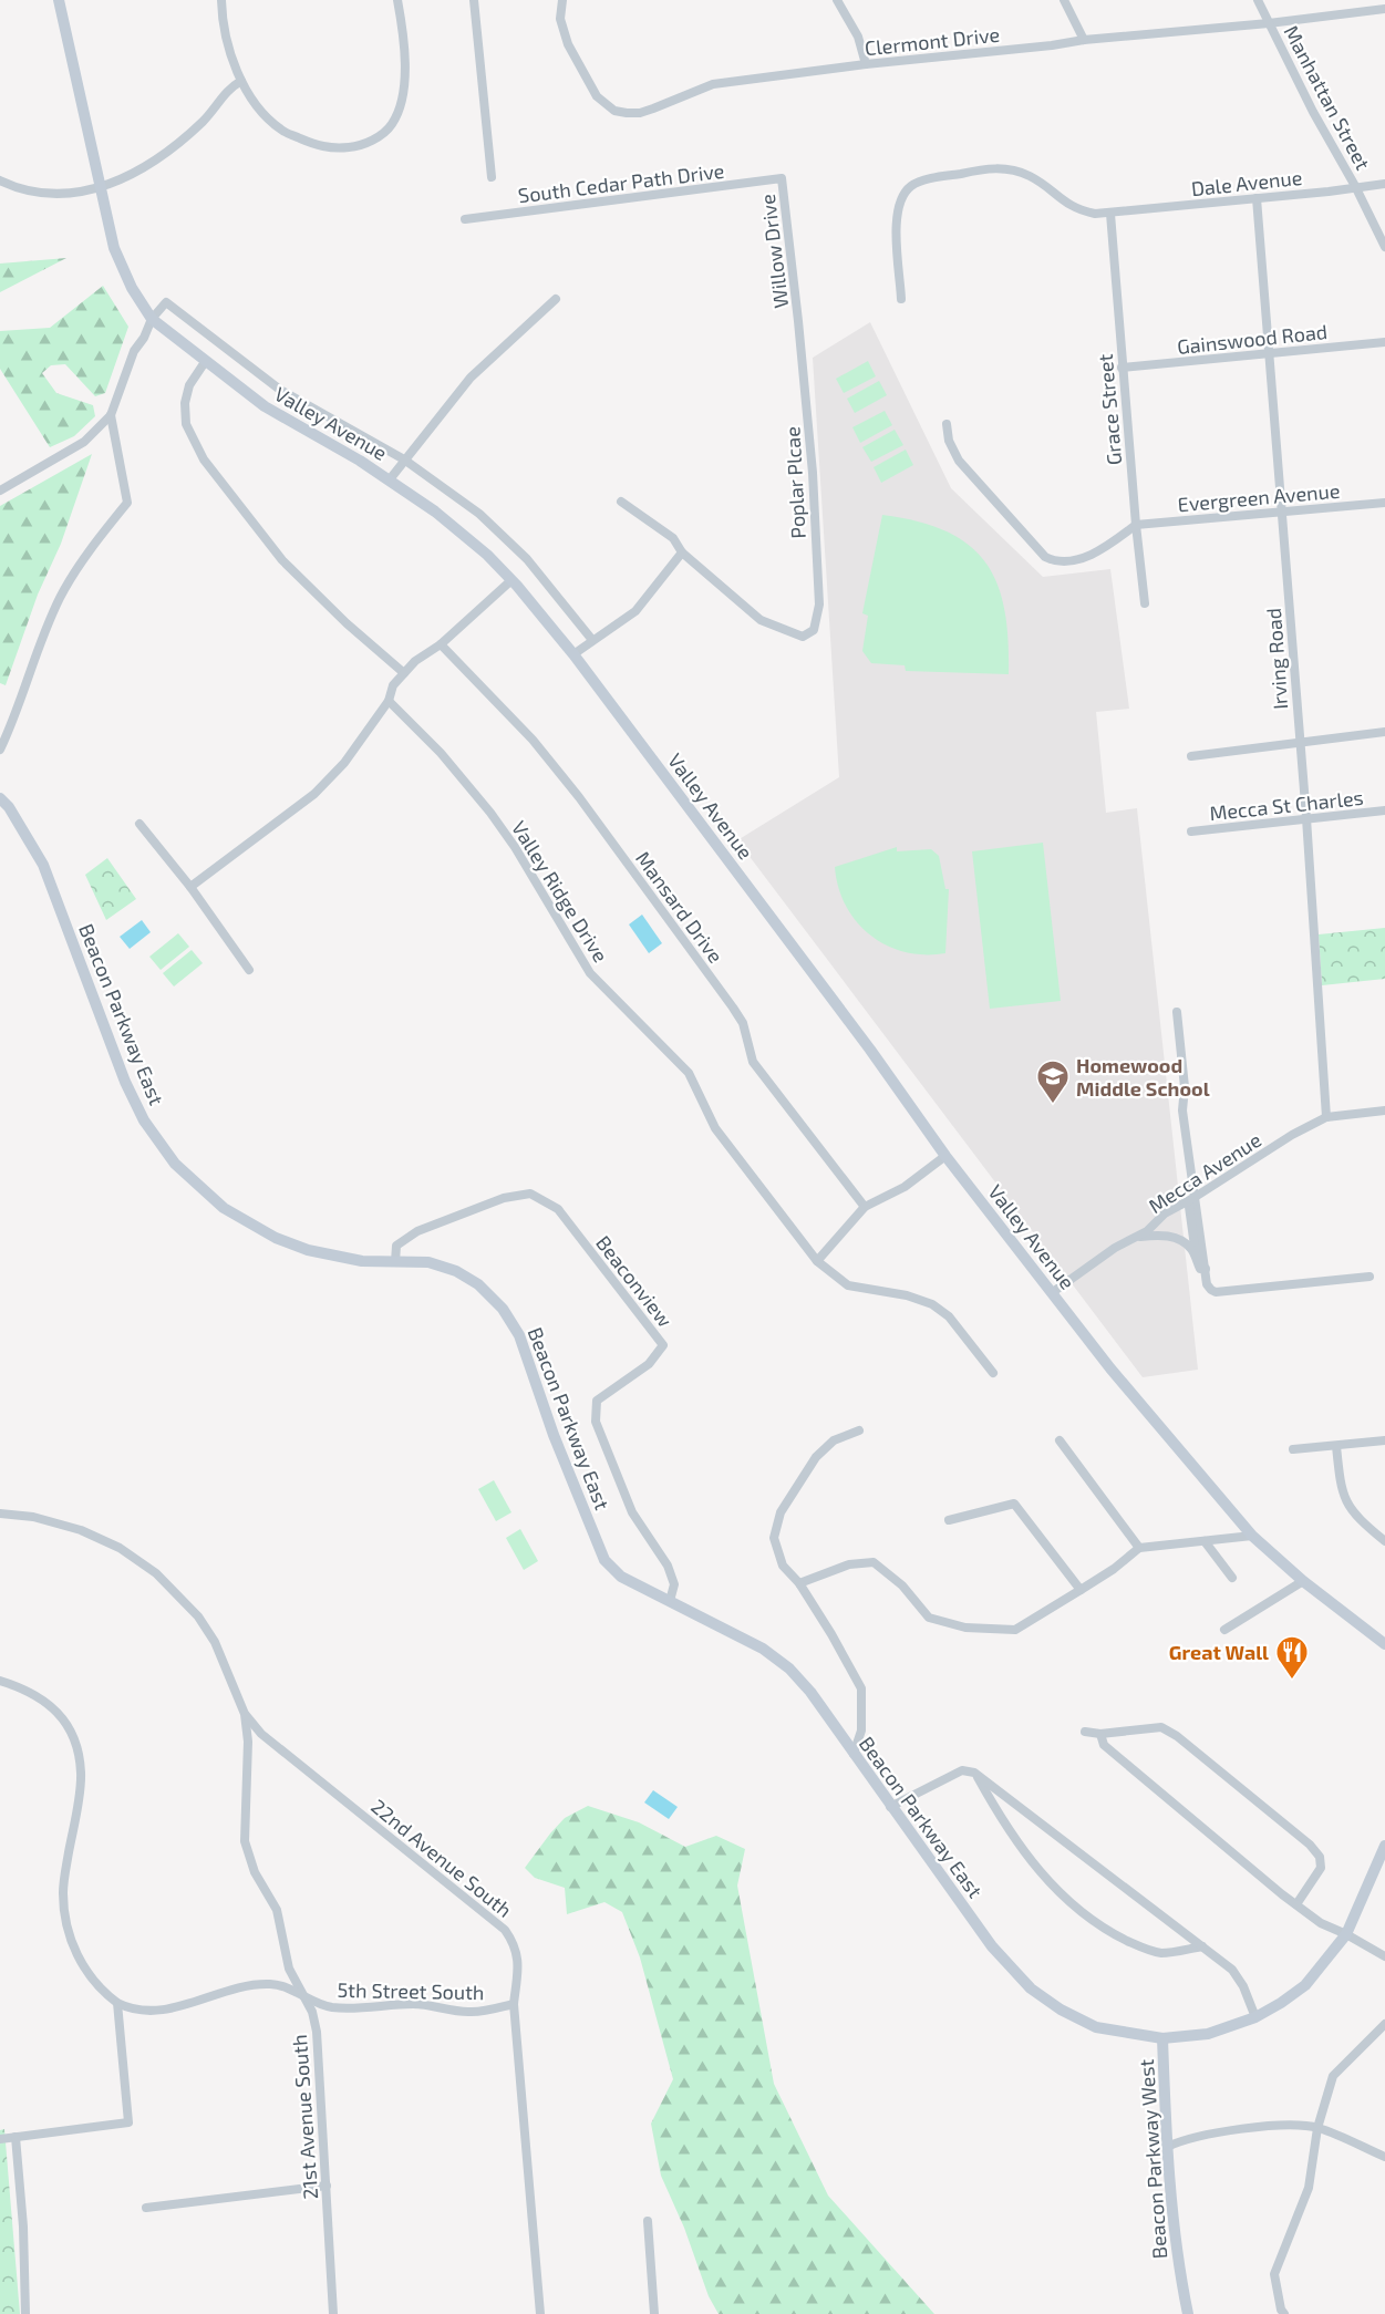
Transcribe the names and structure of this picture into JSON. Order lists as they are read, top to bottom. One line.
{"streets":{"street":["Clermont Drive","Manhattan Street","South Cedar Path Drive","Dale Avenue","Willow Drive","Gainswood Road","Grace Street","Valley Avenue","Poplar Plcae","Evergreen Avenue","Irving Road","Mecca St Charles","Valley Ridge Drive","Mansard Drive","Beacon Parkway East","Mecca Avenue","Beaconview","22nd Avenue South","5th Street South","21st Avenue South","Beacon Parkway West"]},"crossings":[["Clermont Drive","Manhattan Street"],["Manhattan Street","Dale Avenue"],["South Cedar Path Drive","Willow Drive"],["Dale Avenue","Grace Street"],["Dale Avenue","Irving Road"],["Willow Drive","Poplar Plcae"],["Gainswood Road","Grace Street"],["Gainswood Road","Irving Road"],["Grace Street","Evergreen Avenue"],["Valley Avenue","Mecca Avenue"],["Evergreen Avenue","Irving Road"],["Irving Road","Mecca St Charles"],["Irving Road","Mecca Avenue"],["Beacon Parkway East","Beaconview"],["Beacon Parkway East","Beacon Parkway West"],["22nd Avenue South","5th Street South"],["22nd Avenue South","21st Avenue South"],["5th Street South","21st Avenue South"]],"places":{"school or university":["Homewood Middle School"],"restaurant":["Great Wall"]}}
